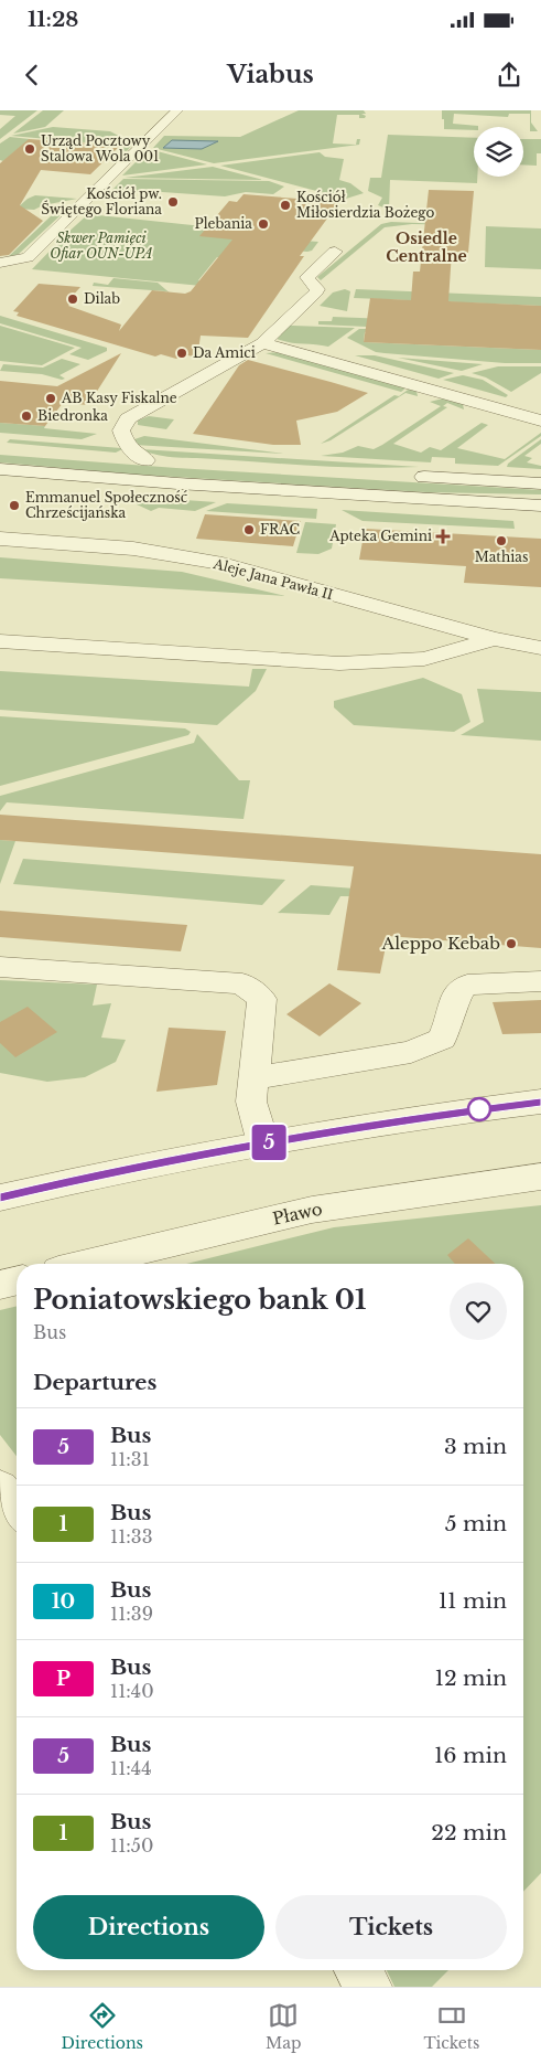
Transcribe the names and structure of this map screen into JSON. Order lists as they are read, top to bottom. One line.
{"streets":{"street":["Aleje Jana Pawła II","Pławo"]},"districts":["Osiedle Centralne"],"parks":["Skwer Pamięci Ofiar OUN-UPA"],"places":{"other":["Urząd Pocztowy Stalowa Wola 001","Kościół pw. Świętego Floriana","Kościół Miłosierdzia Bożego","Plebania","Dilab","Da Amici","AB Kasy Fiskalne","Biedronka","Emmanuel Społeczność Chrześcijańska","FRAC","Mathias","Aleppo Kebab"],"health":["Apteka Gemini"]},"lines":["bus line 5"],"page":{"status":"11:28","header":"Viabus","on_map":"5","heading":[["Poniatowskiego bank 01","Bus"],"Departures"],"list":[{"mark":"5","name":"Bus","note":"11:31","value":"3 min"},{"mark":"1","name":"Bus","note":"11:33","value":"5 min"},{"mark":"10","name":"Bus","note":"11:39","value":"11 min"},{"mark":"P","name":"Bus","note":"11:40","value":"12 min"},{"mark":"5","name":"Bus","note":"11:44","value":"16 min"},{"mark":"1","name":"Bus","note":"11:50","value":"22 min"}],"buttons":["Directions","Tickets"],"tabs":["Directions","Map","Tickets"]}}
